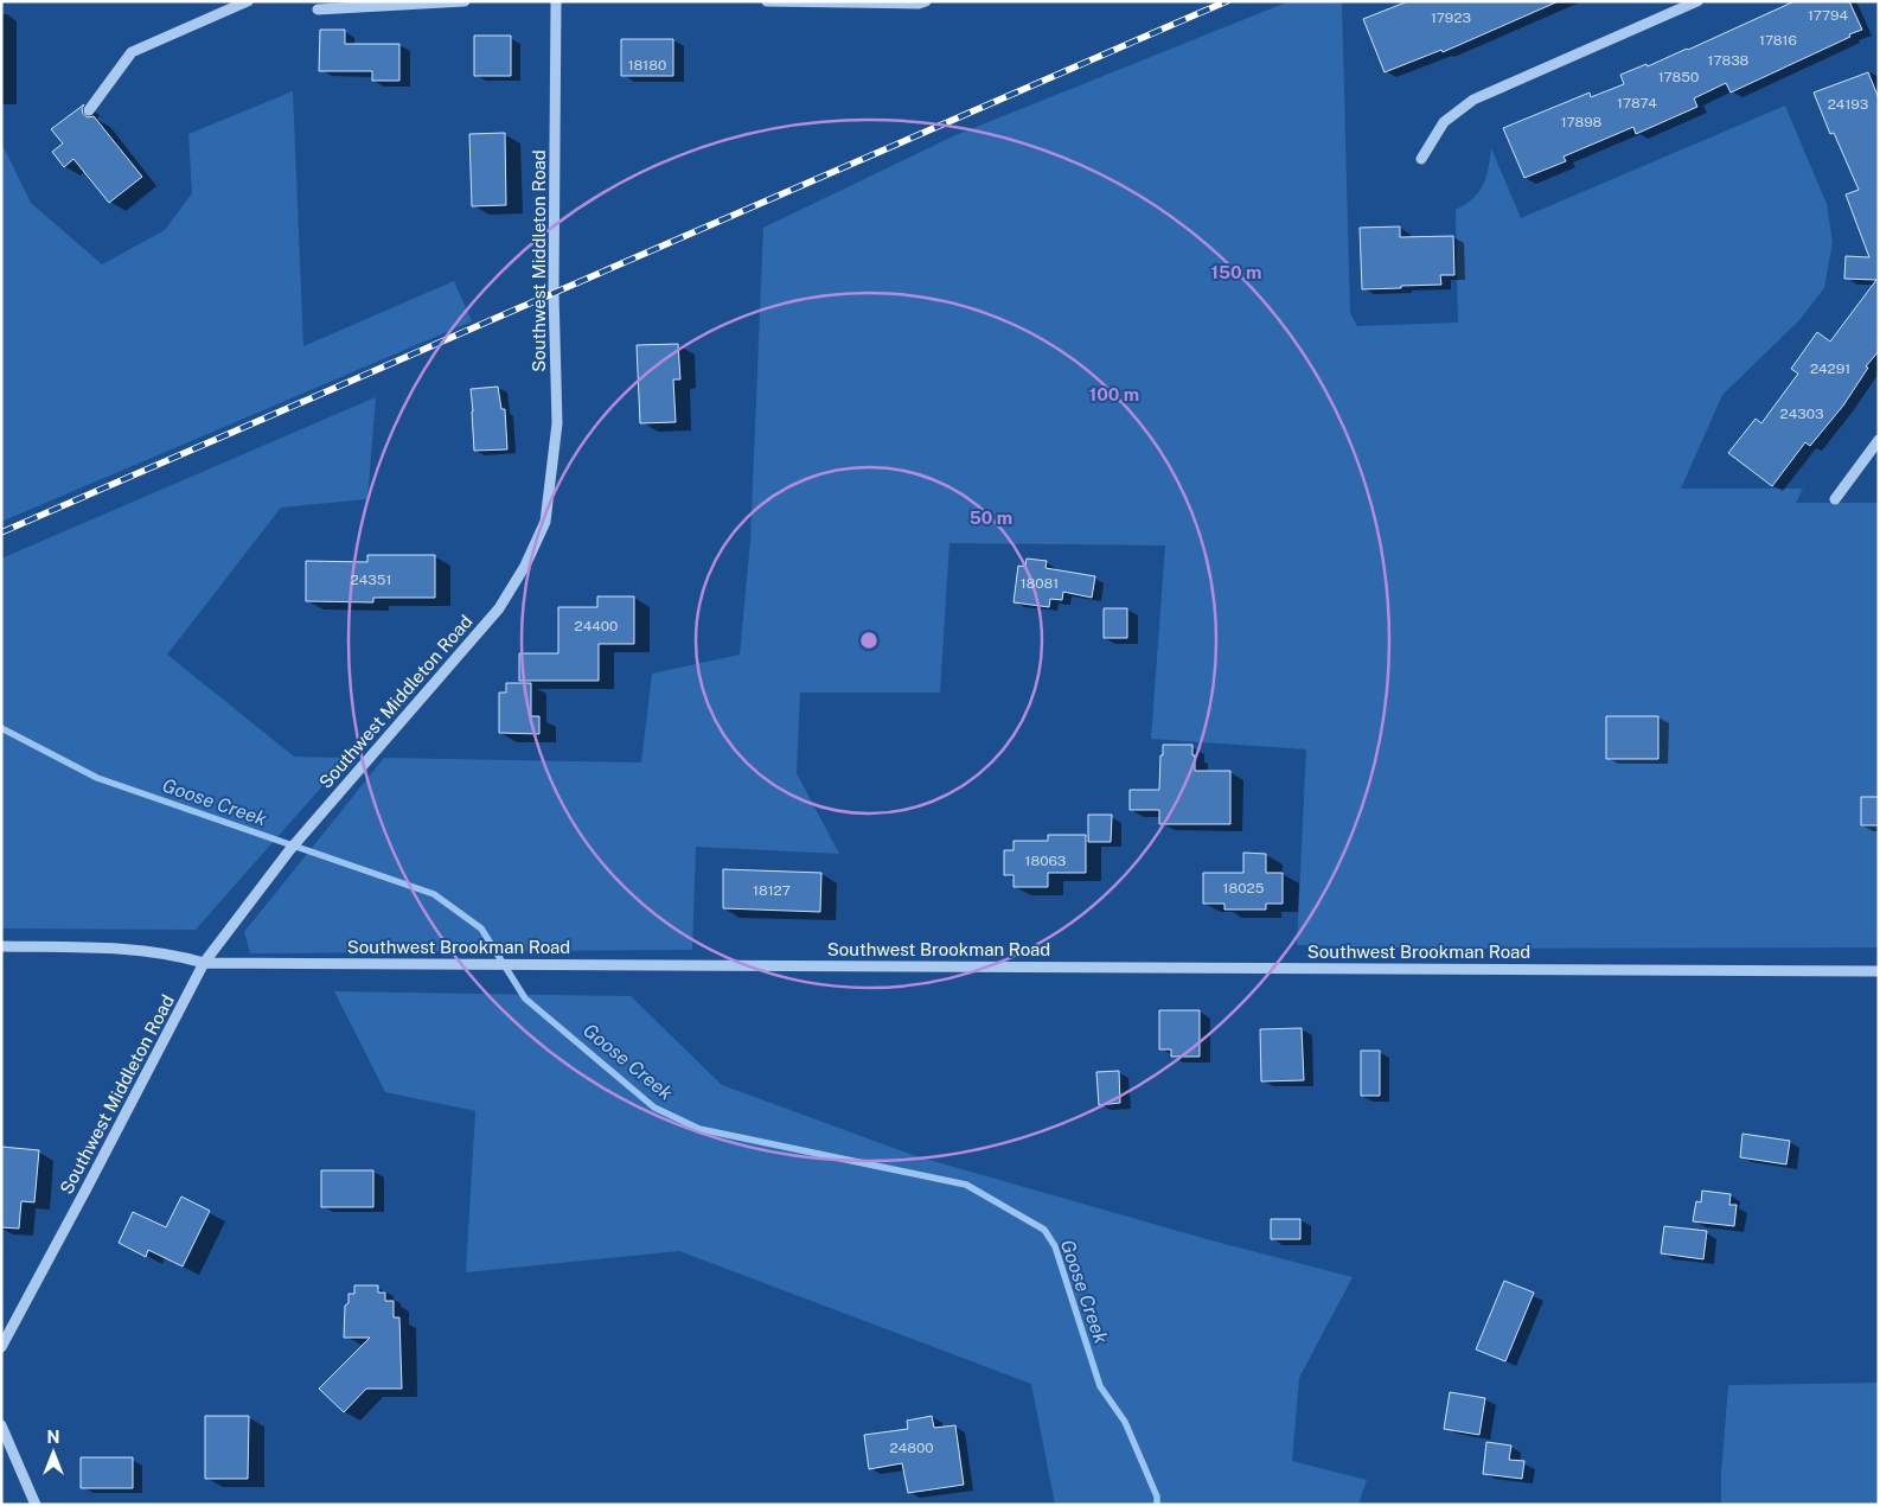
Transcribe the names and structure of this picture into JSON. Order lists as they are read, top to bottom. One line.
{"streets":{"street":["Southwest Middleton Road","Southwest Brookman Road"]},"crossings":[["Southwest Middleton Road","Southwest Brookman Road"]],"water":["Goose Creek"],"house_numbers":["17794","17923","17816","17838","18180","17850","17874","24193","17898","24291","24303","24351","18081","24400","18063","18025","18127","24800"],"north":"top","rings":["150 m","100 m","50 m"]}
